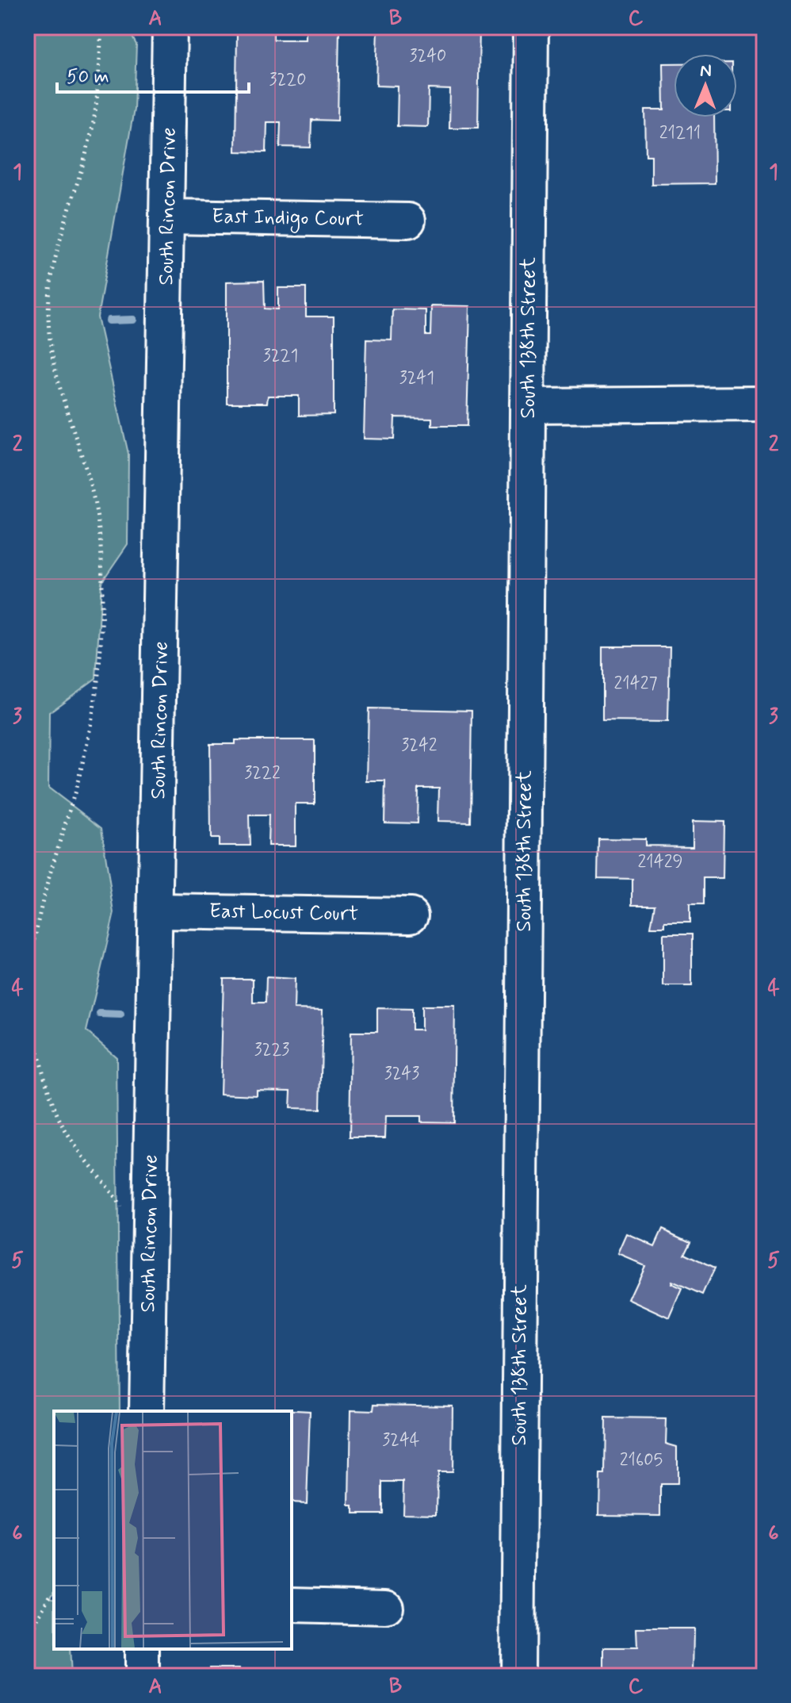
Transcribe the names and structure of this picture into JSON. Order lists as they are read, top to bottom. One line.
{"streets":{"street":["South Rincon Drive","East Indigo Court","South 138th Street","East Locust Court"]},"crossings":[["South Rincon Drive","East Indigo Court"],["South Rincon Drive","East Locust Court"]],"house_numbers":["3240","3220","21211","3221","3241","21427","3242","3222","21429","3223","3243","3244","21605"],"scale_bar":"50 m","north":"top","grid":{"columns":["A","B","C"],"rows":["1","2","3","4","5","6"]}}
